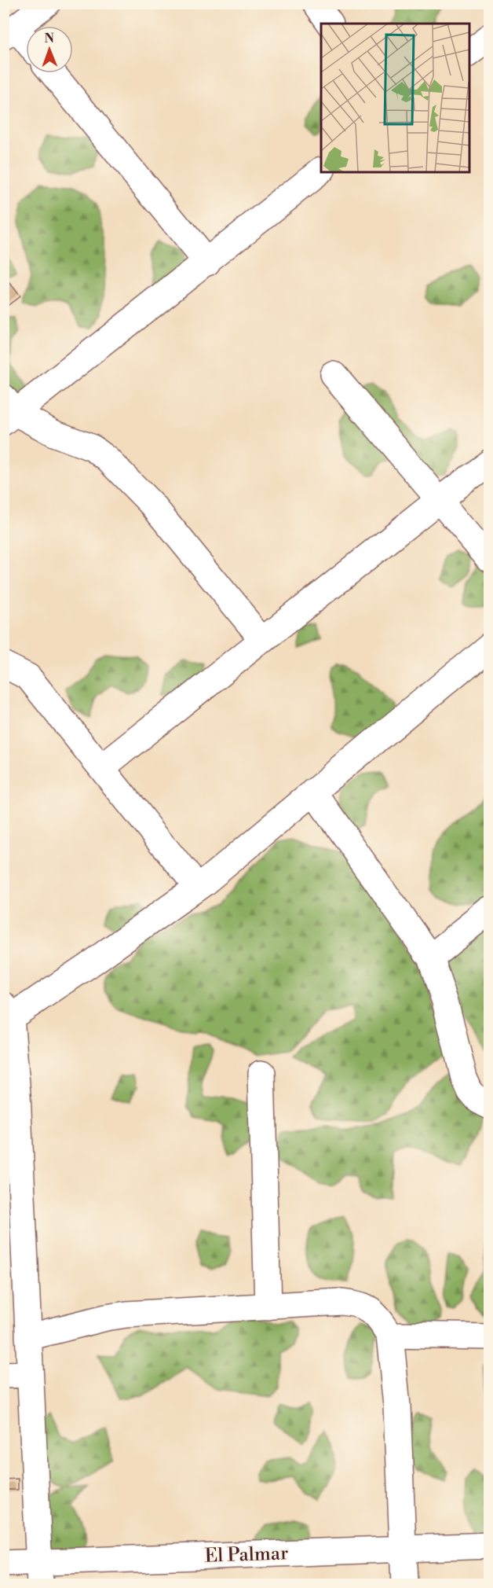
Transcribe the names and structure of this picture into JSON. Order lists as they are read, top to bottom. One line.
{"streets":{"street":["El Palmar"]},"north":"top"}
